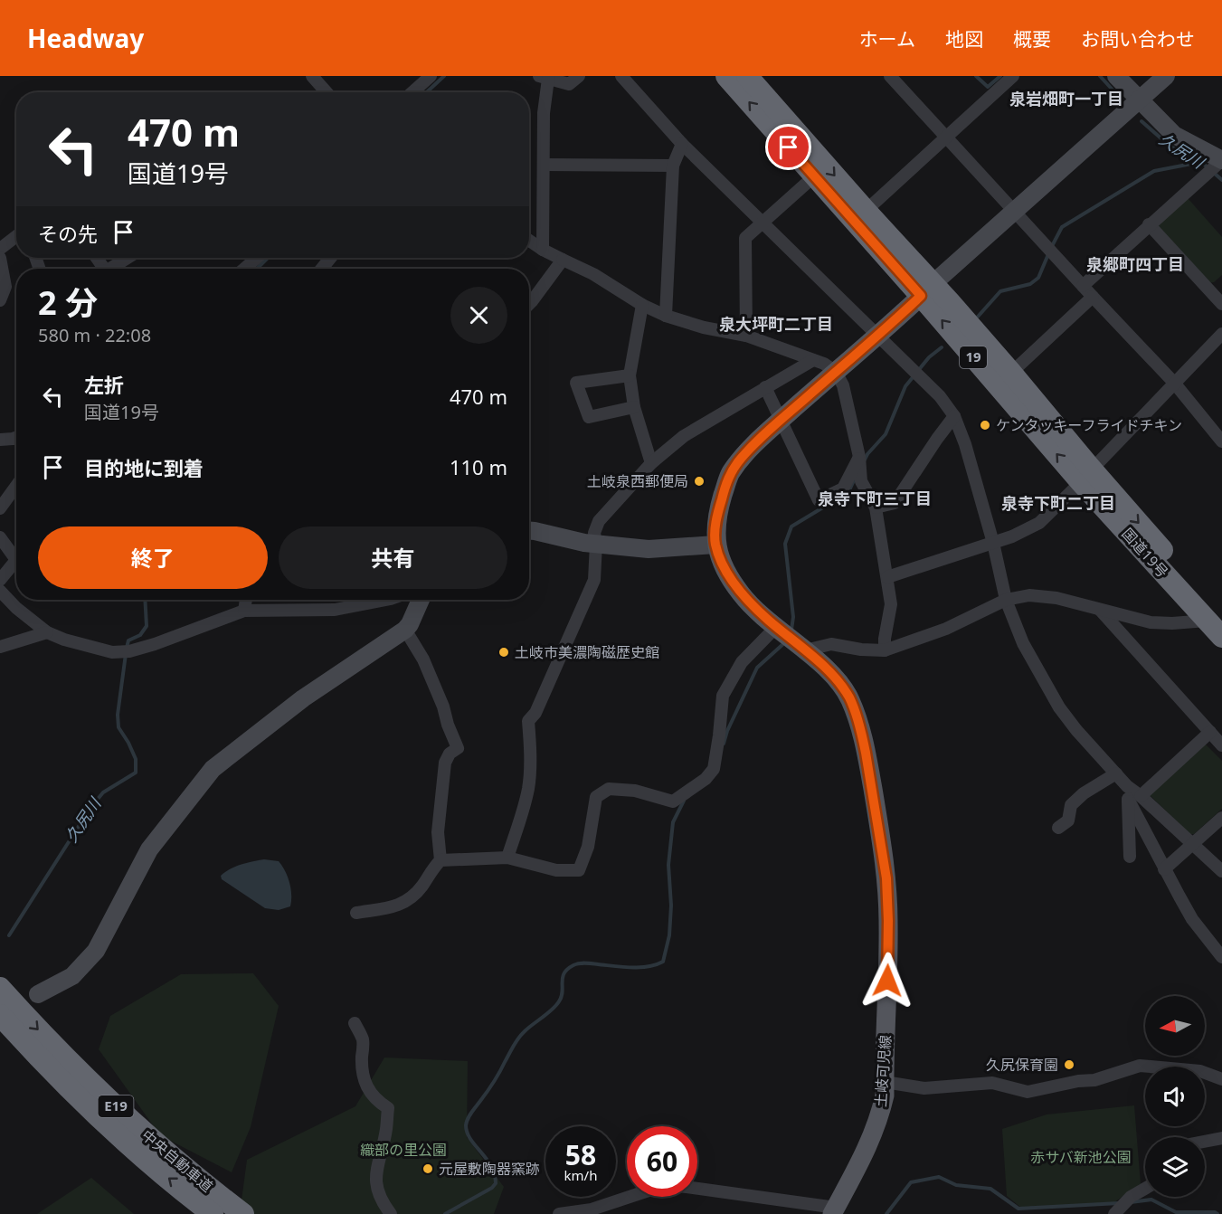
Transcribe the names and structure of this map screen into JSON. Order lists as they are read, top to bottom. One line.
{"streets":{"highway":["19","国道19号","E19","中央自動車道"],"main road":["土岐可児線"]},"crossings":[["国道19号","土岐可児線"]],"districts":["泉岩畑町一丁目","泉郷町四丁目","泉大坪町二丁目","泉寺下町三丁目","泉寺下町二丁目"],"water":["久尻川"],"parks":["織部の里公園","赤サバ新池公園"],"places":["ケンタッキーフライドチキン","土岐泉西郵便局","土岐市美濃陶磁歴史館","久尻保育園","元屋敷陶器窯跡"],"north":"left","page":{"header":"Headway","nav":["ホーム","地図","概要","お問い合わせ"],"turn":["470 m","国道19号"],"then":"その先","heading":["2 分","580 m · 22:08"],"list":[{"name":"左折","note":"国道19号","value":"470 m"},{"name":"目的地に到着","value":"110 m"}],"buttons":["終了","共有"],"speed":"58 km/h","limit":"60"}}
